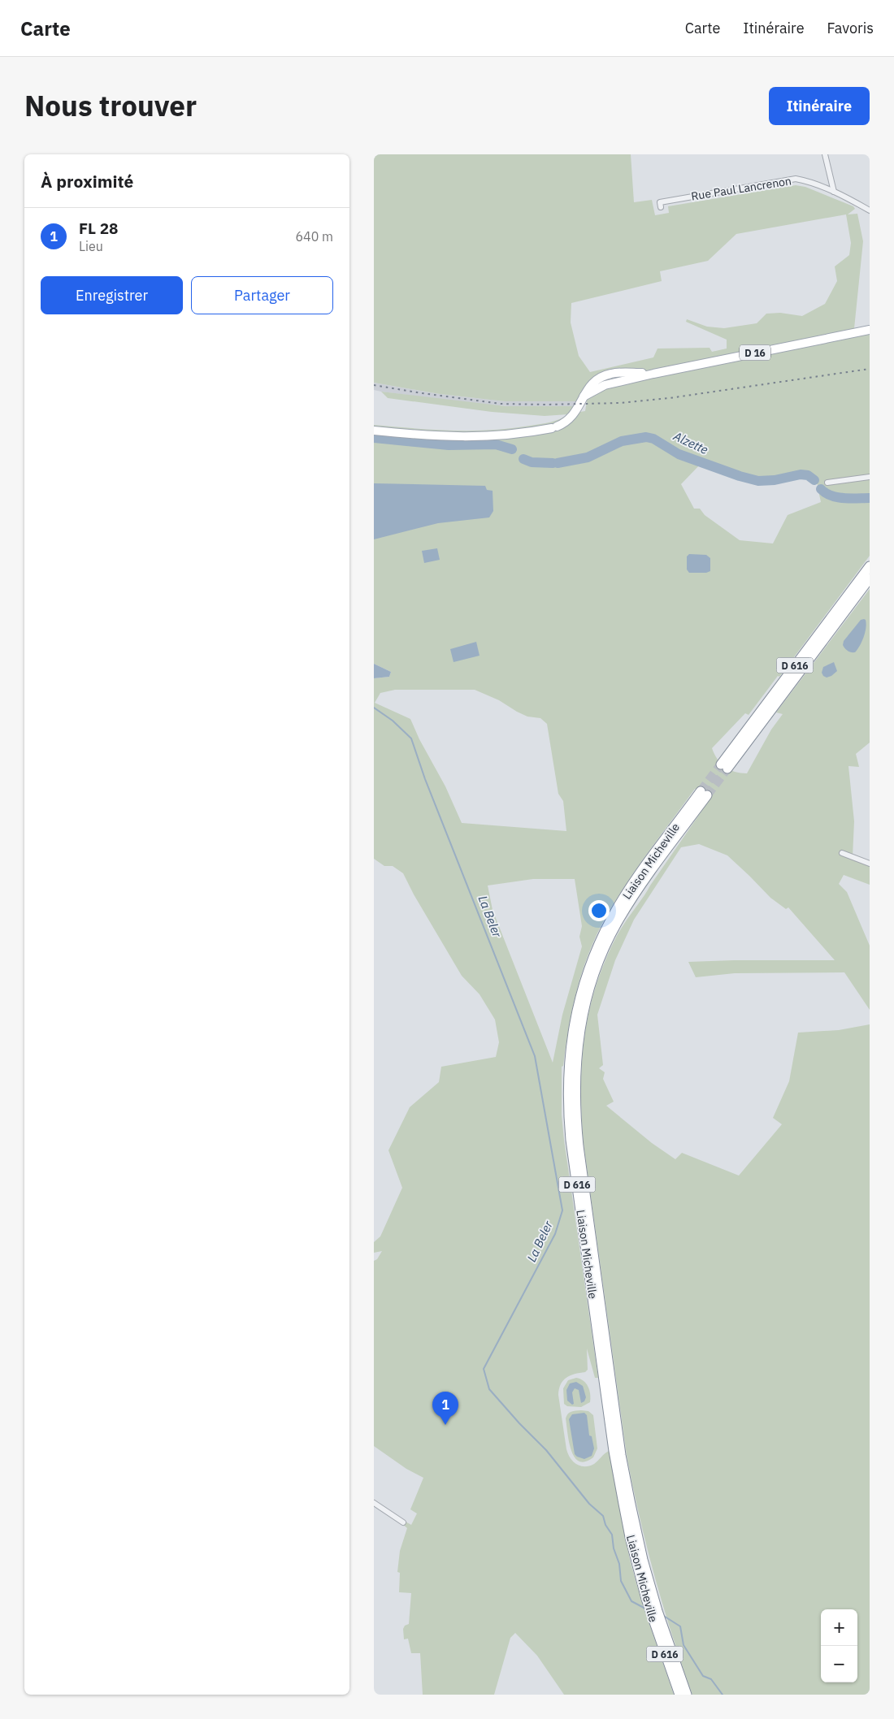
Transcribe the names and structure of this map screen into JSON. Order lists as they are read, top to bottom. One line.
{"streets":{"highway":["D 616","Liaison Micheville"],"main road":["D 16"],"street":["Rue Paul Lancrenon"]},"water":["Alzette","La Beler"],"page":{"header":"Carte","nav":["Carte","Itinéraire","Favoris"],"title":"Nous trouver","buttons":["Itinéraire",["Enregistrer","Partager"]],"heading":"À proximité","list":[{"mark":"1","name":"FL 28","note":"Lieu","value":"640 m"}],"pins":"1","map_buttons":["+","−"]}}
